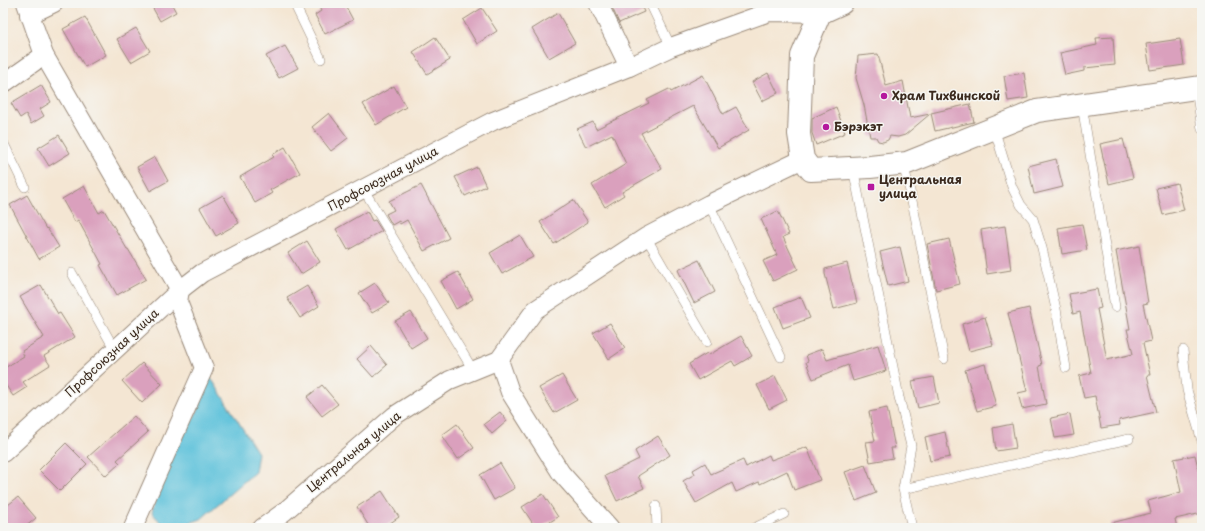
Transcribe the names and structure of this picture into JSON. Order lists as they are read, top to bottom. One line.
{"streets":{"street":["Профсоюзная улица","Центральная улица"]},"places":{"other":["Храм Тихвинской","Бэрэкэт"],"transit":["Центральная улица"]}}
